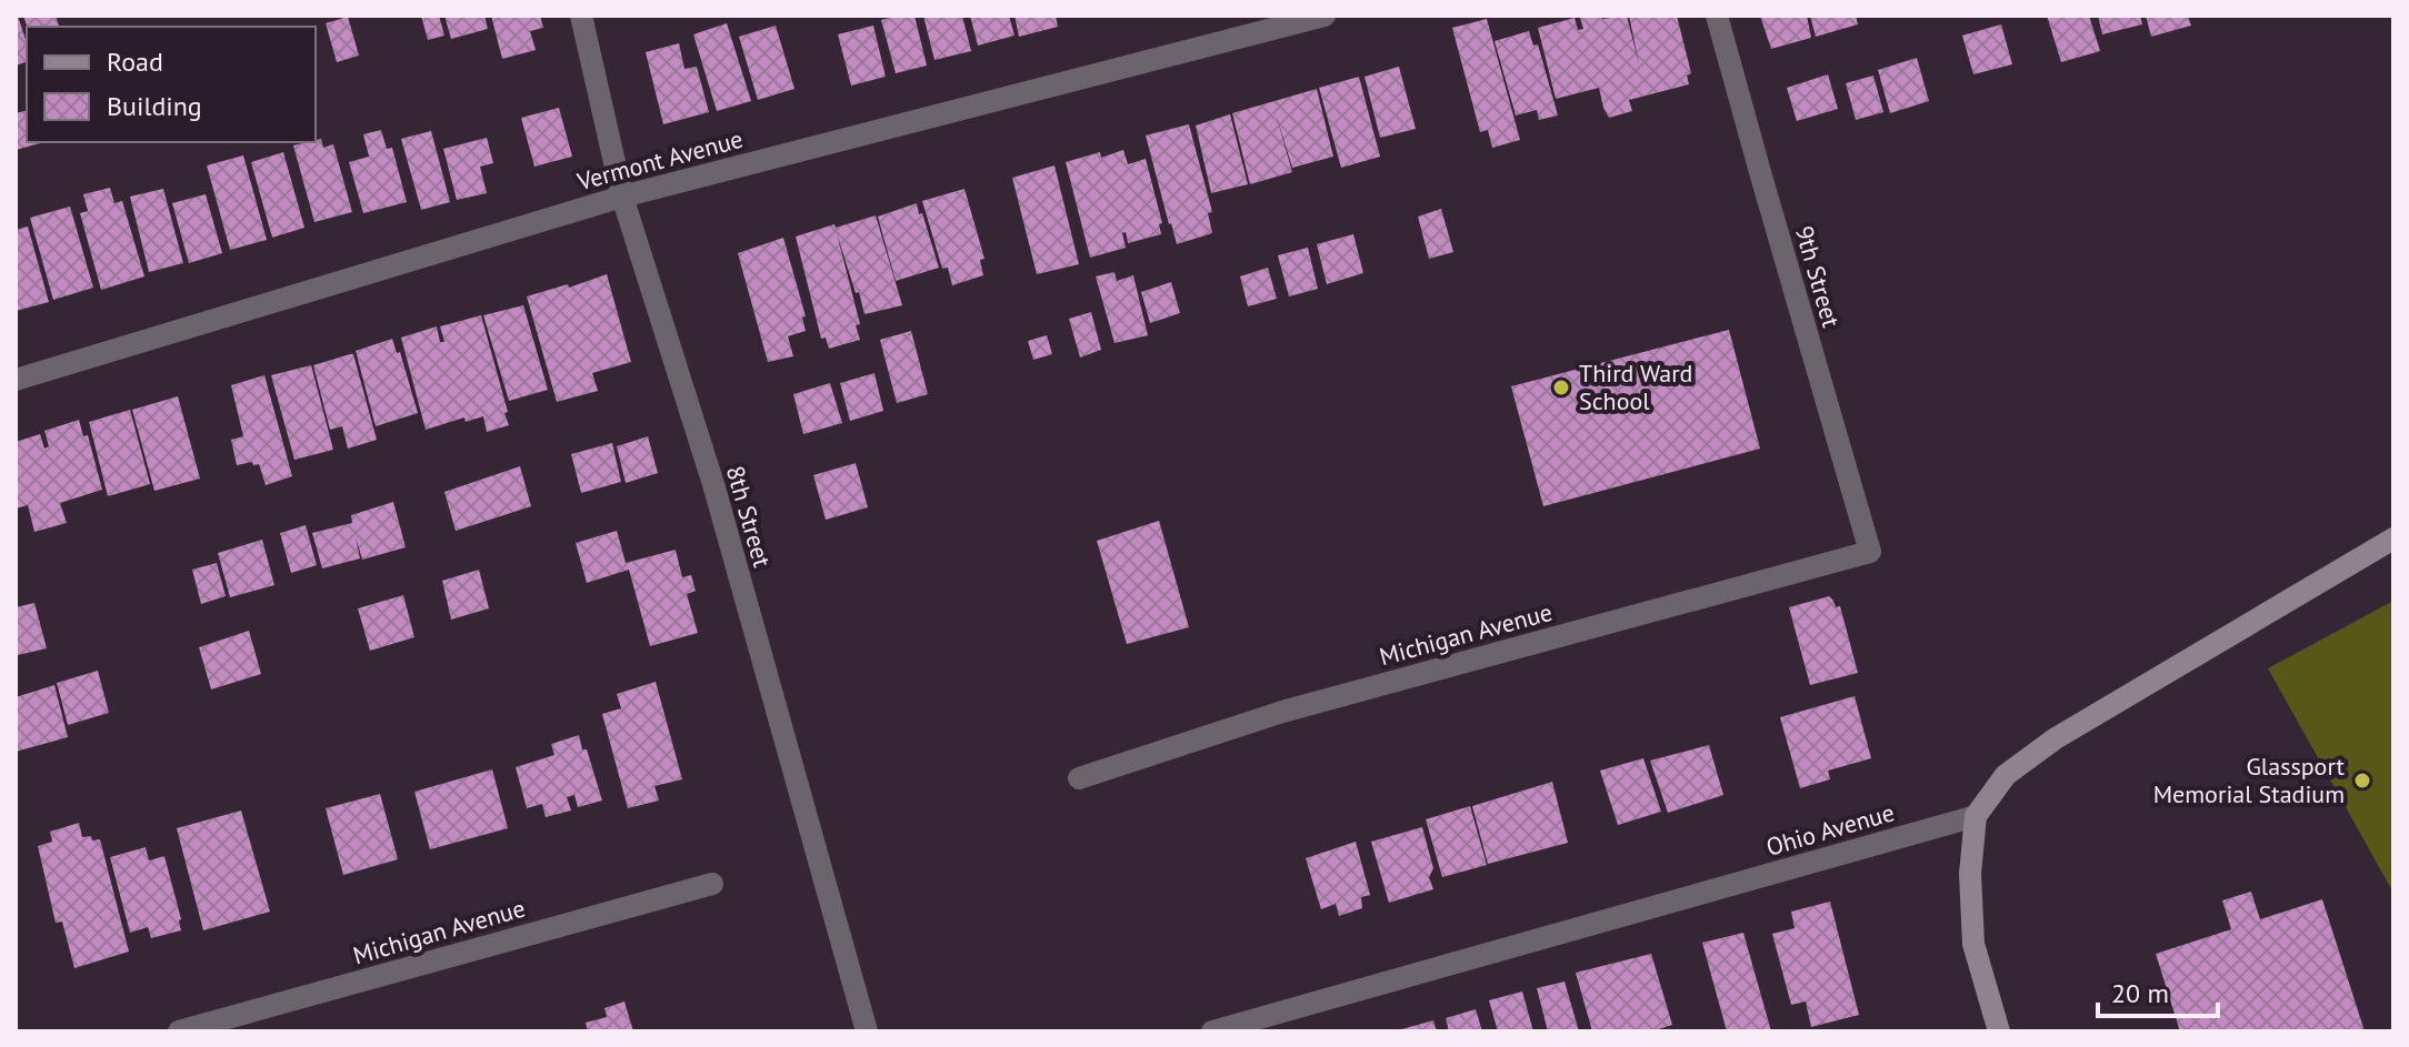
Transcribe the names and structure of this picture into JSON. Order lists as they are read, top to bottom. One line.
{"streets":{"street":["Vermont Avenue","9th Street","8th Street","Michigan Avenue","Ohio Avenue"]},"crossings":[["Vermont Avenue","8th Street"],["9th Street","Michigan Avenue"]],"places":["Third Ward School","Glassport Memorial Stadium"],"legend":["Road","Building"],"scale_bar":"20 m"}
